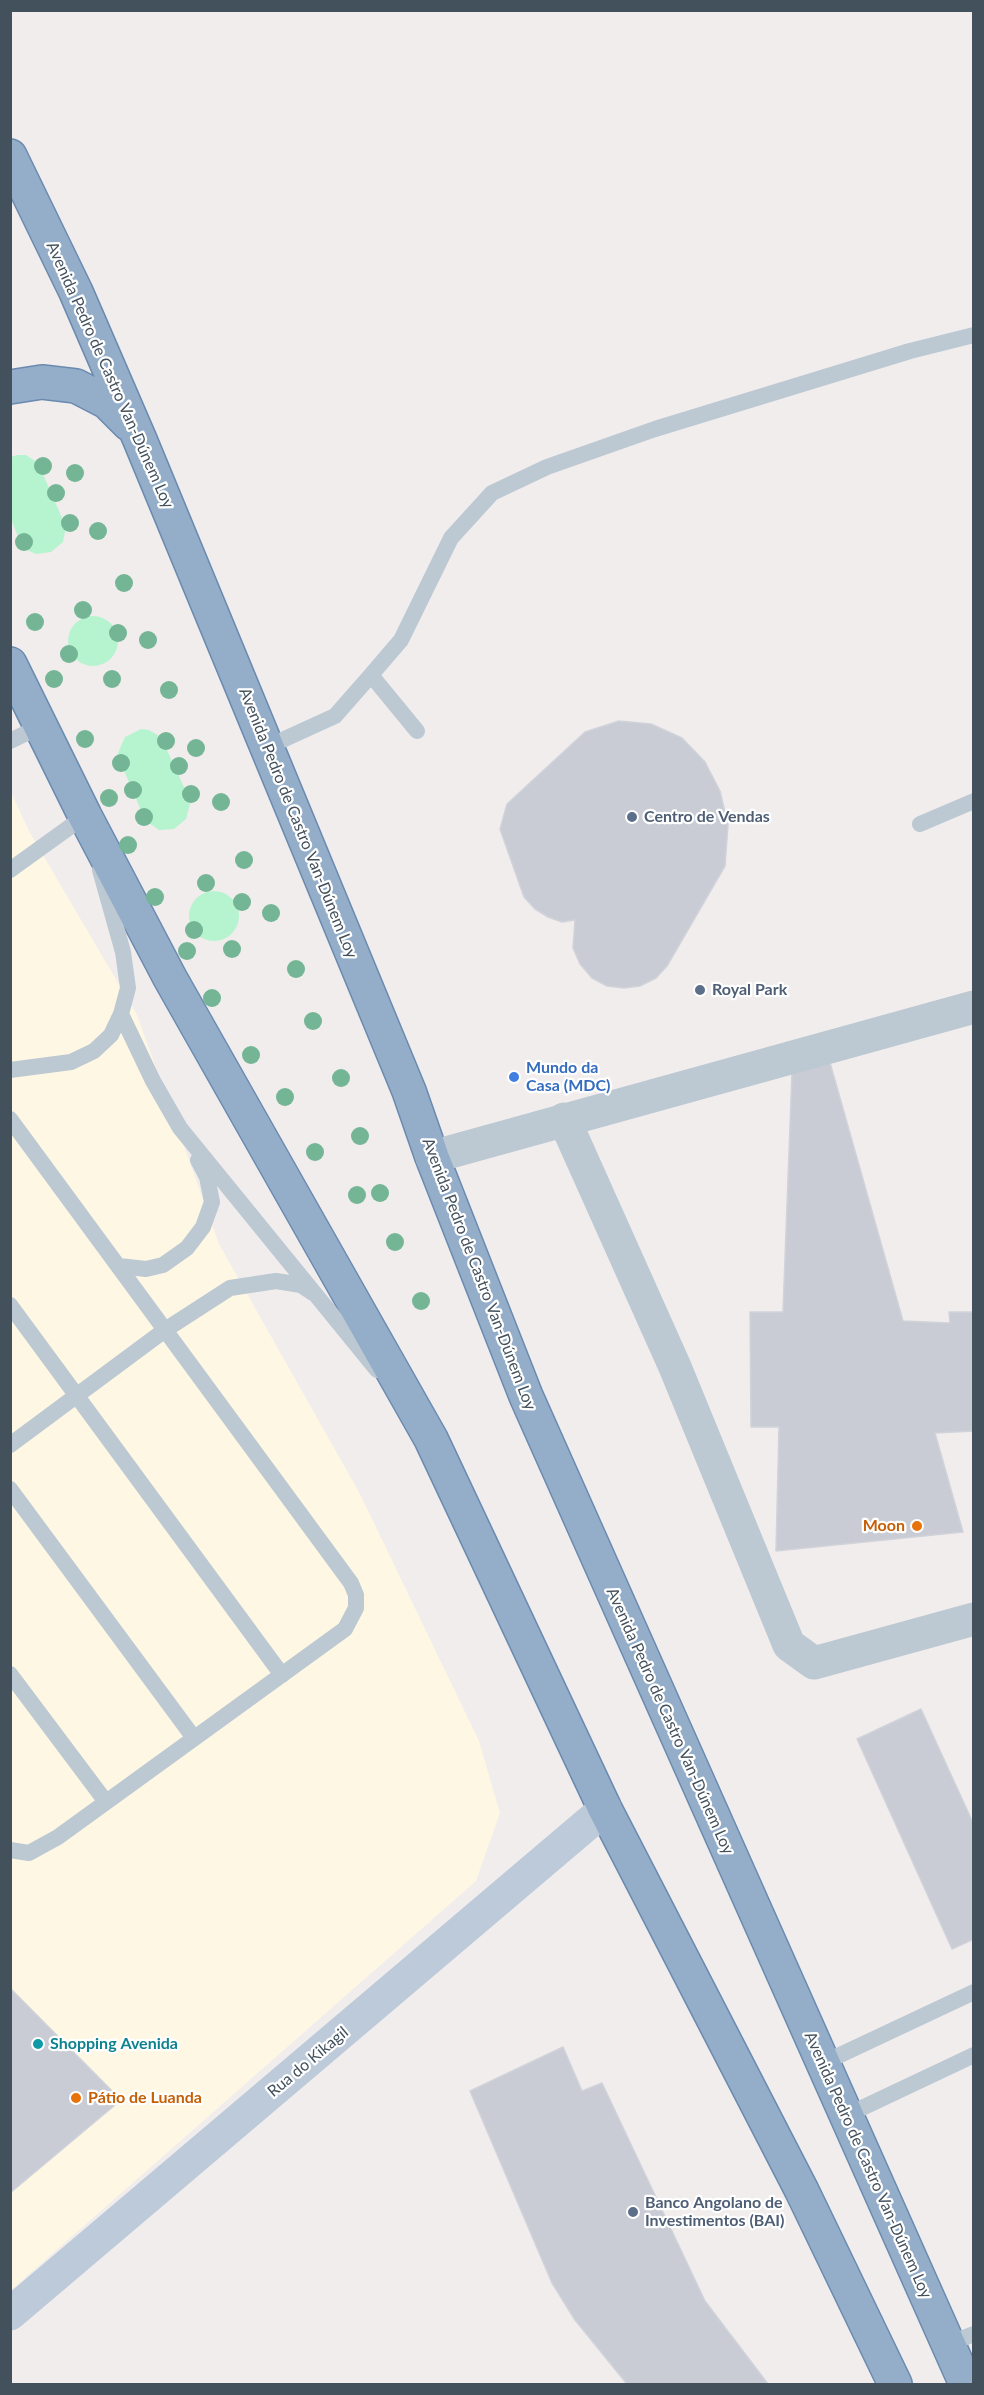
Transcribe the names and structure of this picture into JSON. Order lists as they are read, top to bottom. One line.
{"streets":{"highway":["Avenida Pedro de Castro Van-Dúnem Loy"],"main road":["Rua do Kikagil"]},"places":["Centro de Vendas","Royal Park","Mundo da Casa (MDC)","Moon","Shopping Avenida","Pátio de Luanda","Banco Angolano de Investimentos (BAI)"]}
